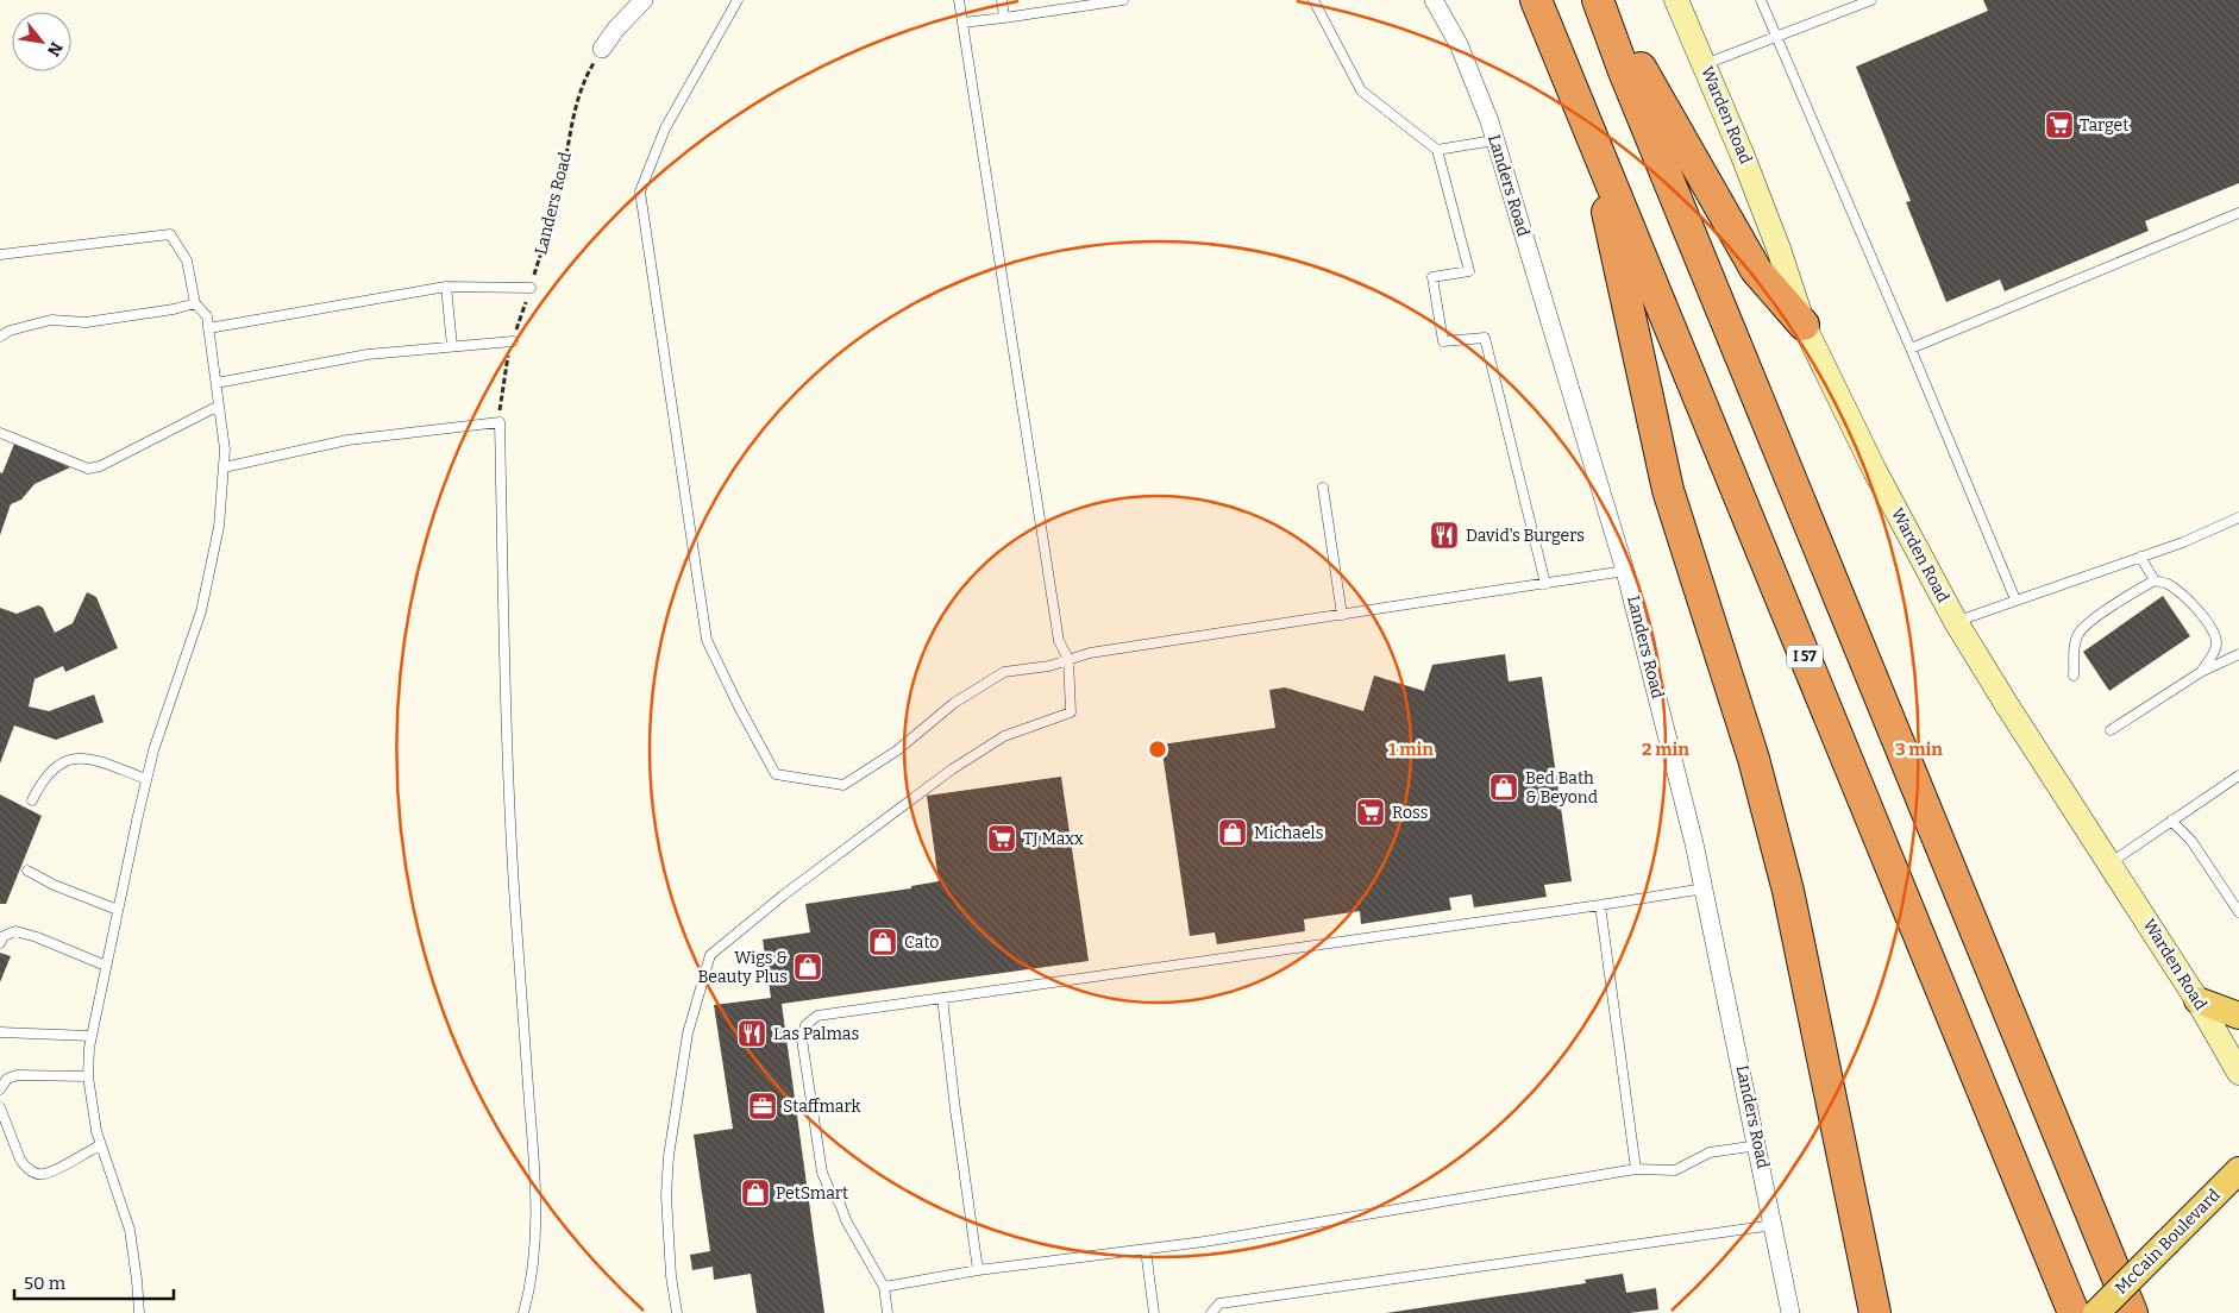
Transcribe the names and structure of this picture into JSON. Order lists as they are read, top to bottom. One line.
{"streets":{"highway":["I 57"],"main road":["McCain Boulevard"],"street":["Warden Road","Landers Road"]},"places":{"supermarket":["Target","Ross","TJ Maxx"],"restaurant":["David's Burgers","Las Palmas"],"shop":["Bed Bath & Beyond","Michaels","Cato","Wigs & Beauty Plus","PetSmart"],"office":["Staffmark"]},"scale_bar":"50 m","north":"bottom right","rings":["1 min","2 min","3 min"]}
